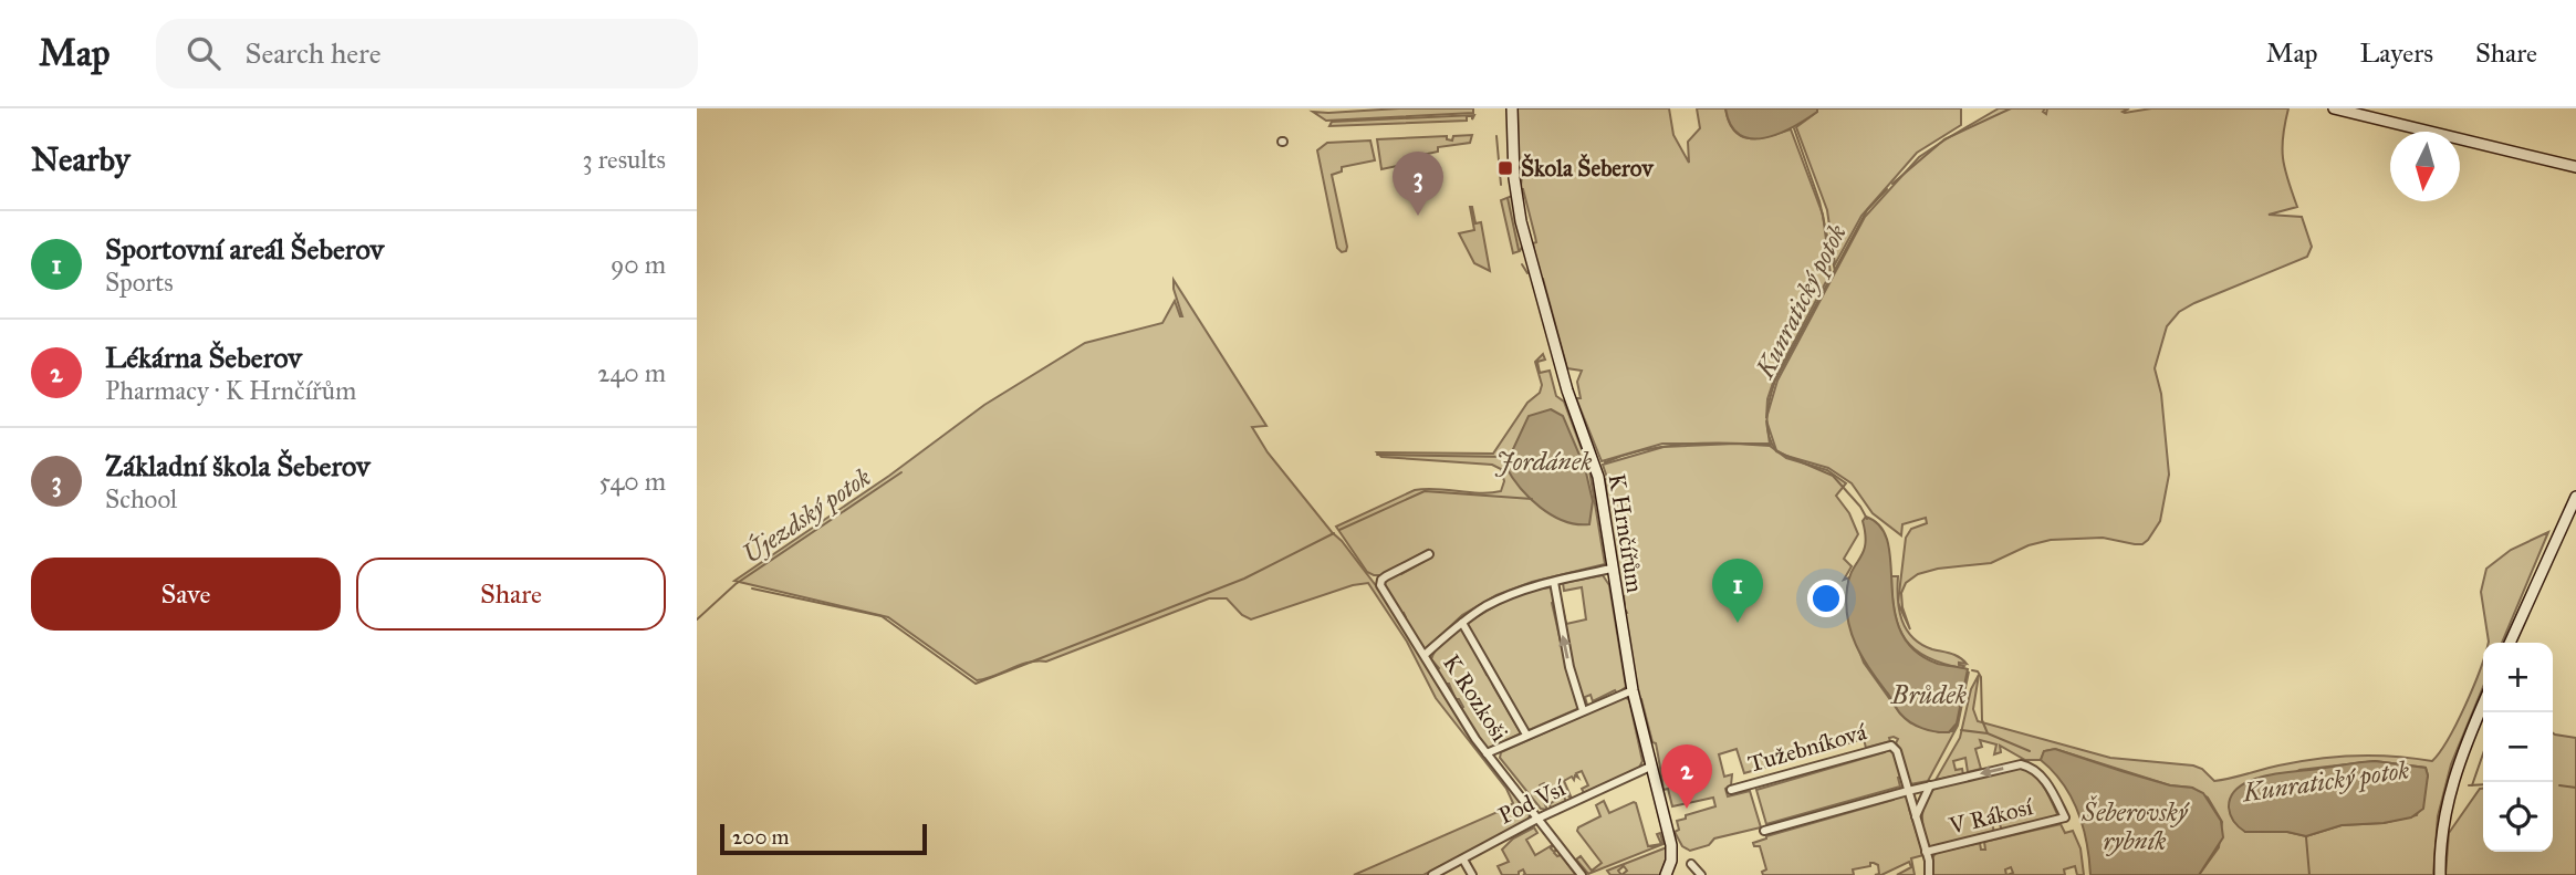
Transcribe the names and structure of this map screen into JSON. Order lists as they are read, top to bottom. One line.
{"streets":{"street":["K Hrnčířům","K Rozkoši","Tužebníková","Pod Vsí","V Rákosí"]},"crossings":[["K Hrnčířům","Pod Vsí"],["K Rozkoši","Pod Vsí"],["Tužebníková","V Rákosí"]],"water":["Kunratický potok","Jordánek","Újezdský potok","Brůdek","Šeberovský rybník"],"places":{"transit":["Škola Šeberov"]},"scale_bar":"200 m","north":"bottom","page":{"header":"Map","search":"Search here","nav":["Map","Layers","Share"],"heading":["Nearby","3 results"],"pins":["3","1","2"],"list":[{"mark":"1","name":"Sportovní areál Šeberov","note":"Sports","value":"90 m"},{"mark":"2","name":"Lékárna Šeberov","note":"Pharmacy · K Hrnčířům","value":"240 m"},{"mark":"3","name":"Základní škola Šeberov","note":"School","value":"540 m"}],"buttons":["Save","Share"],"map_buttons":["+","−"],"scale":"200 m"}}
